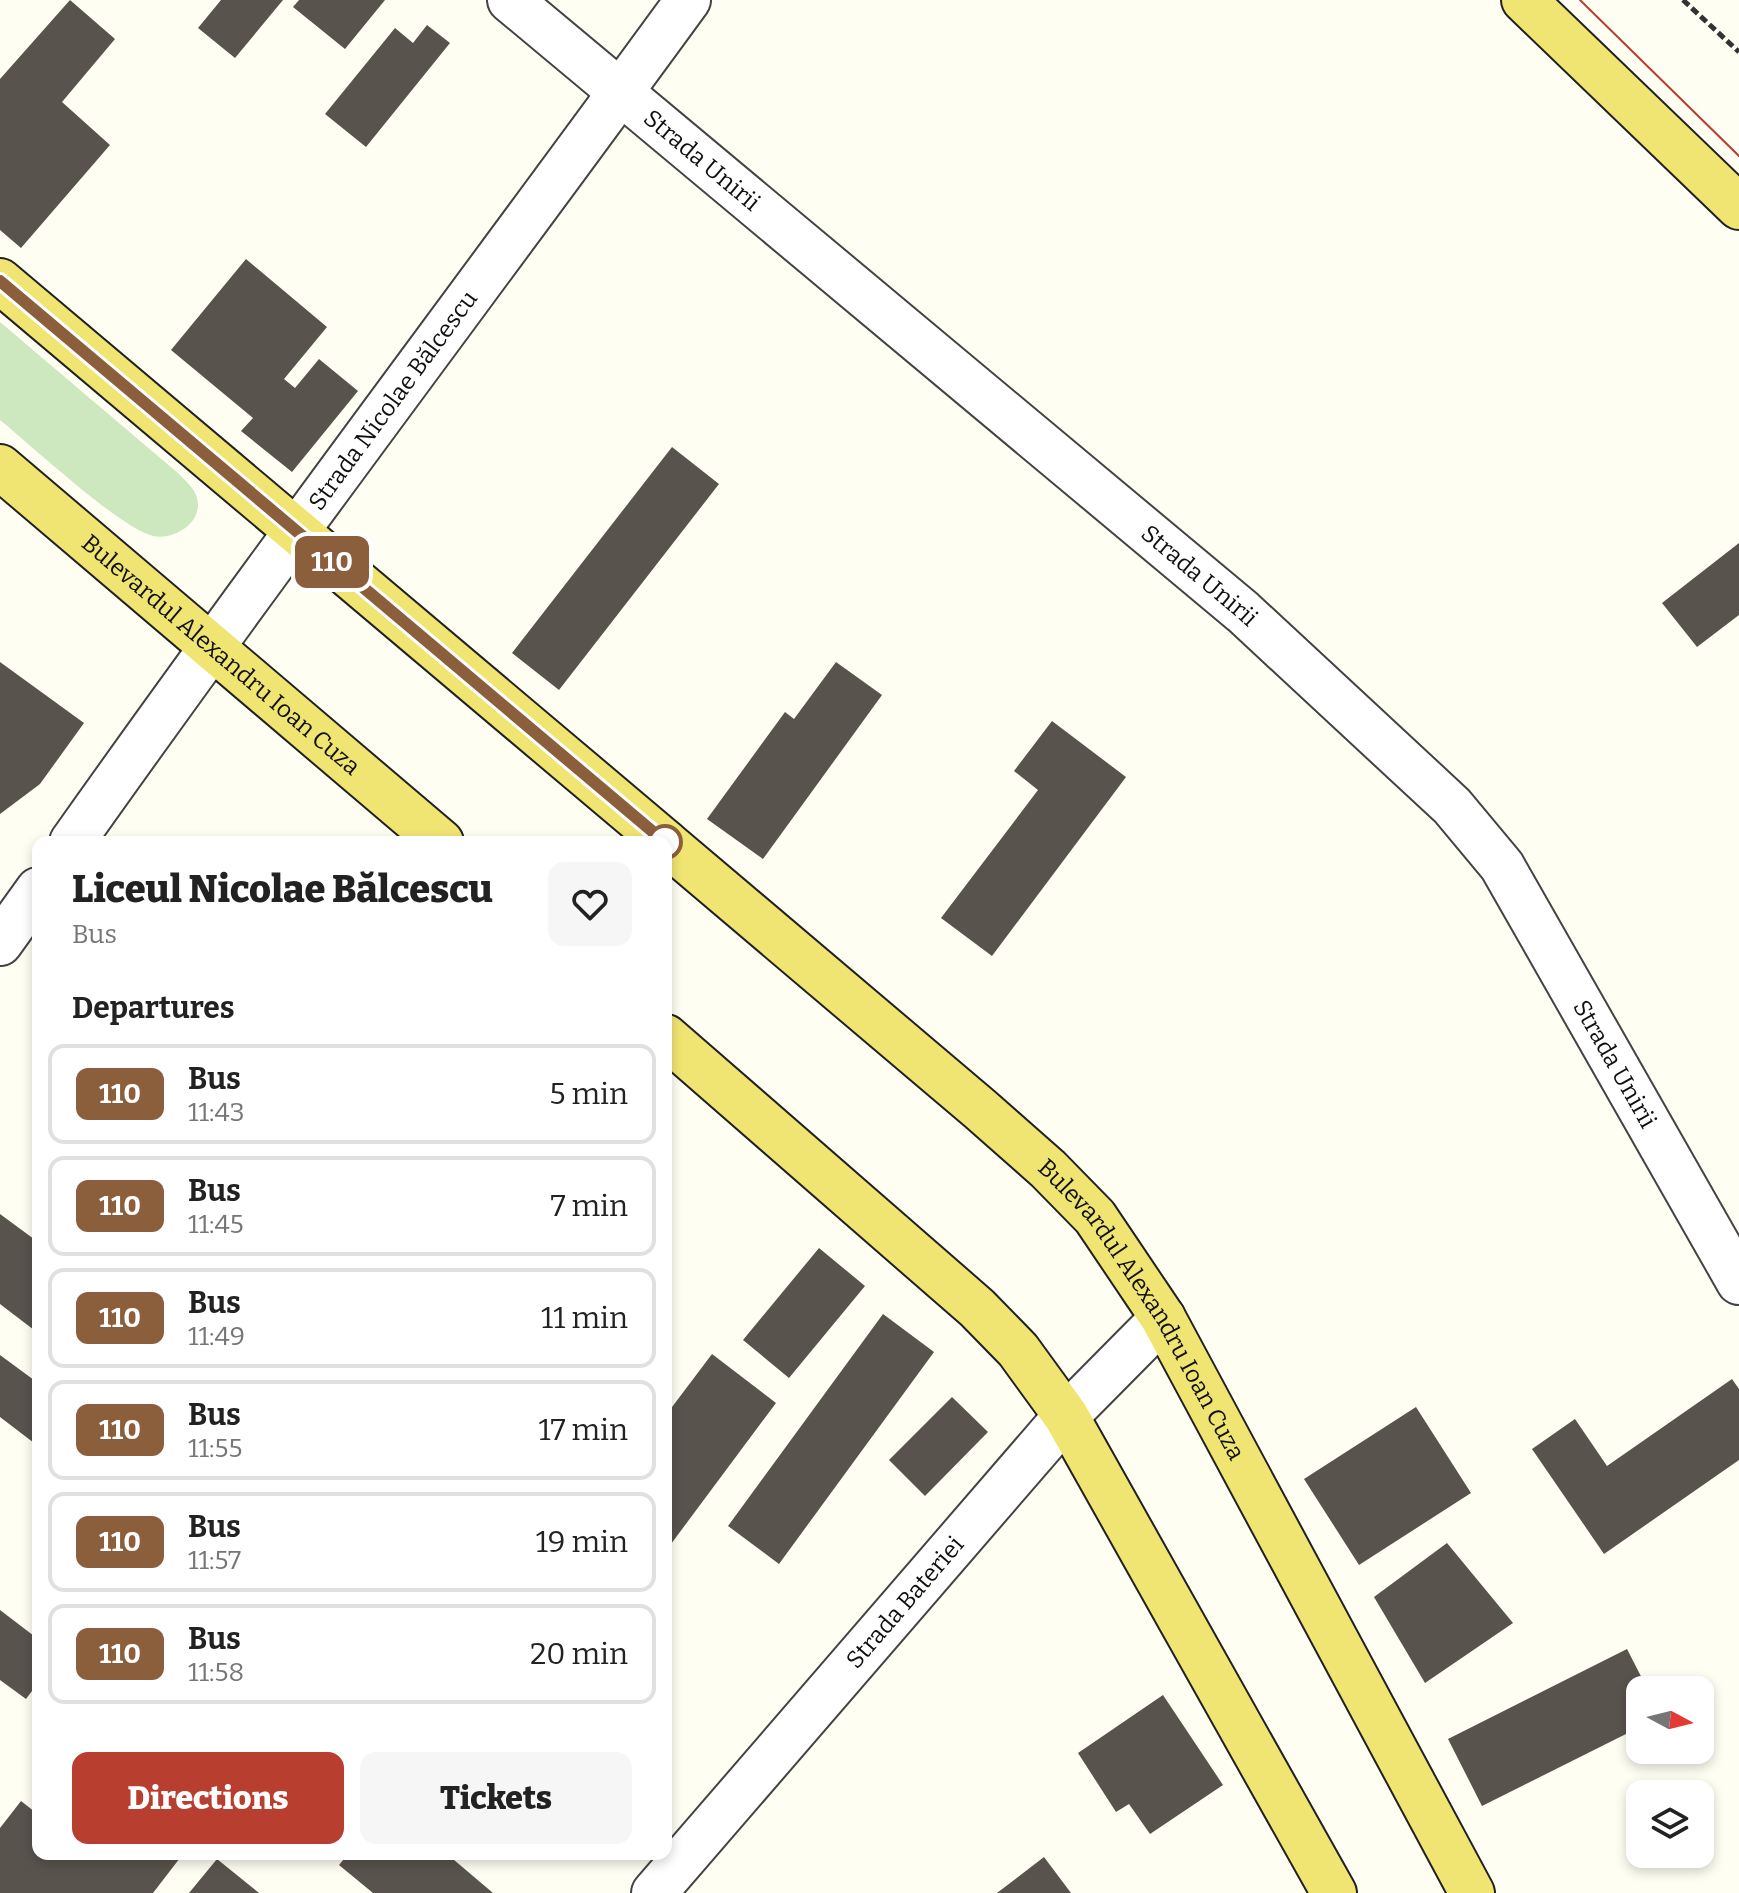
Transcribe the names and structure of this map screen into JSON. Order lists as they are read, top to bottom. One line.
{"streets":{"main road":["Bulevardul Alexandru Ioan Cuza"],"street":["Strada Unirii","Strada Nicolae Bălcescu","Strada Bateriei"]},"crossings":[["Strada Unirii","Strada Nicolae Bălcescu"],["Strada Nicolae Bălcescu","Bulevardul Alexandru Ioan Cuza"],["Bulevardul Alexandru Ioan Cuza","Strada Bateriei"]],"lines":["bus line 110"],"north":"right","page":{"on_map":"110","heading":[["Liceul Nicolae Bălcescu","Bus"],"Departures"],"list":[{"mark":"110","name":"Bus","note":"11:43","value":"5 min"},{"mark":"110","name":"Bus","note":"11:45","value":"7 min"},{"mark":"110","name":"Bus","note":"11:49","value":"11 min"},{"mark":"110","name":"Bus","note":"11:55","value":"17 min"},{"mark":"110","name":"Bus","note":"11:57","value":"19 min"},{"mark":"110","name":"Bus","note":"11:58","value":"20 min"}],"buttons":["Directions","Tickets"]}}
